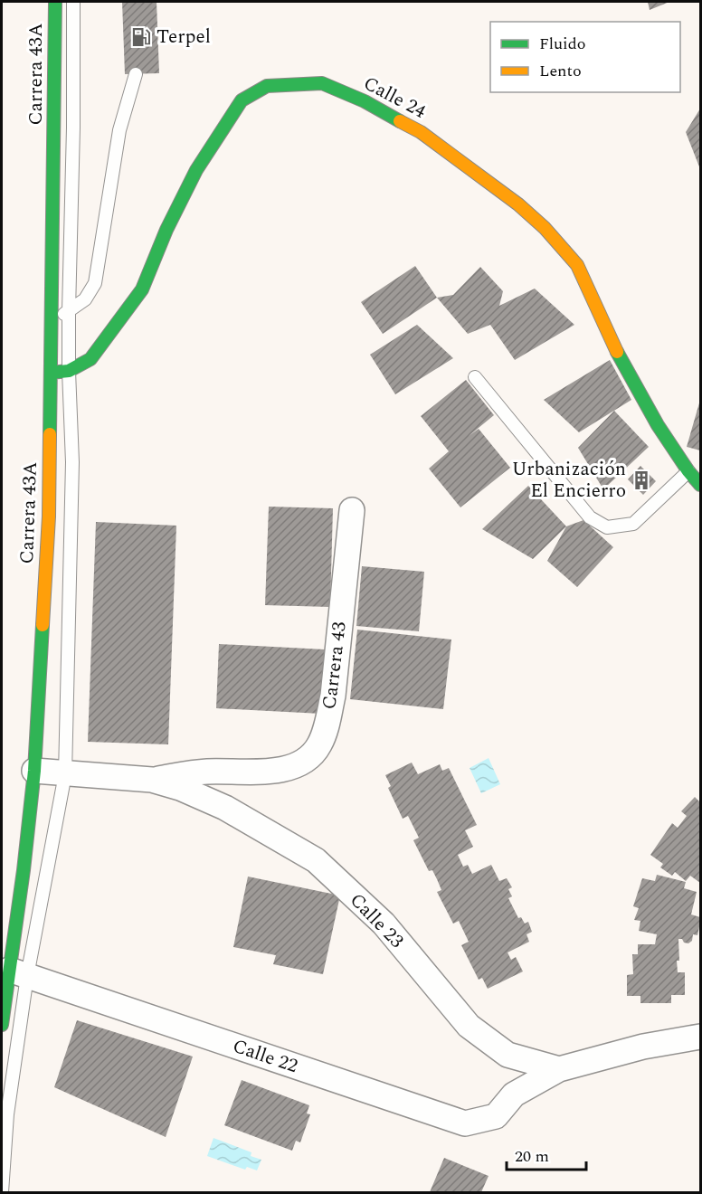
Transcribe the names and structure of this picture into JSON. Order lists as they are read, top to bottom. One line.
{"streets":{"main road":["Carrera 43A","Calle 24"],"street":["Carrera 43","Calle 23","Calle 22"]},"crossings":[["Carrera 43A","Calle 24"],["Carrera 43A","Calle 23"],["Carrera 43A","Calle 22"],["Carrera 43","Calle 23"],["Calle 23","Calle 22"]],"places":{"fuel station":["Terpel"],"building":["Urbanización El Encierro"]},"legend":["Fluido","Lento"],"scale_bar":"20 m"}
